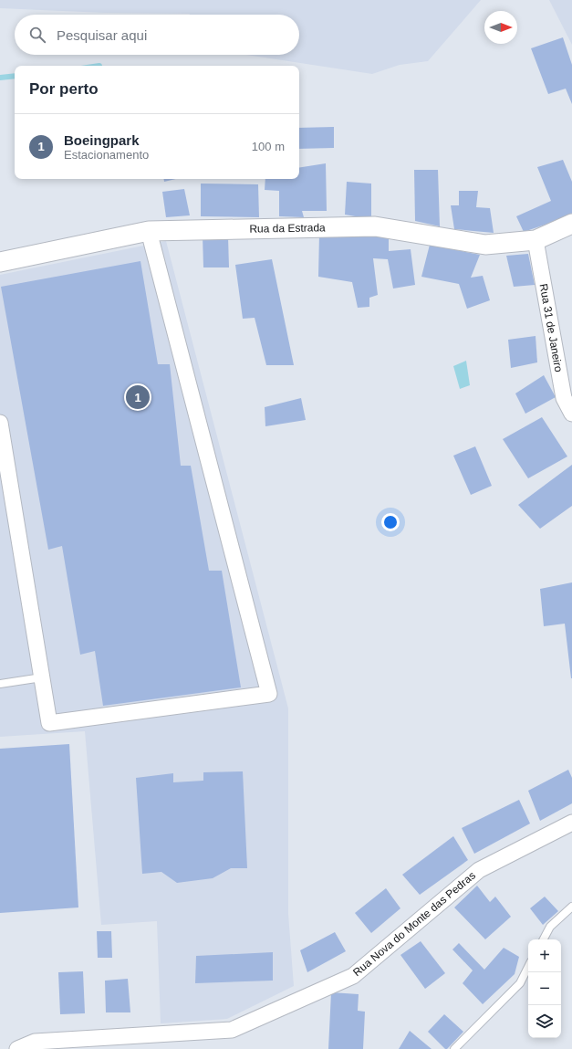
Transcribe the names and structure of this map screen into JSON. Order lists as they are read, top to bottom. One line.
{"streets":{"street":["Rua da Estrada","Rua 31 de Janeiro","Rua Nova do Monte das Pedras"]},"crossings":[["Rua da Estrada","Rua 31 de Janeiro"]],"north":"right","page":{"search":"Pesquisar aqui","heading":"Por perto","list":[{"mark":"1","name":"Boeingpark","note":"Estacionamento","value":"100 m"}],"pins":"1","map_buttons":["+","−"]}}
